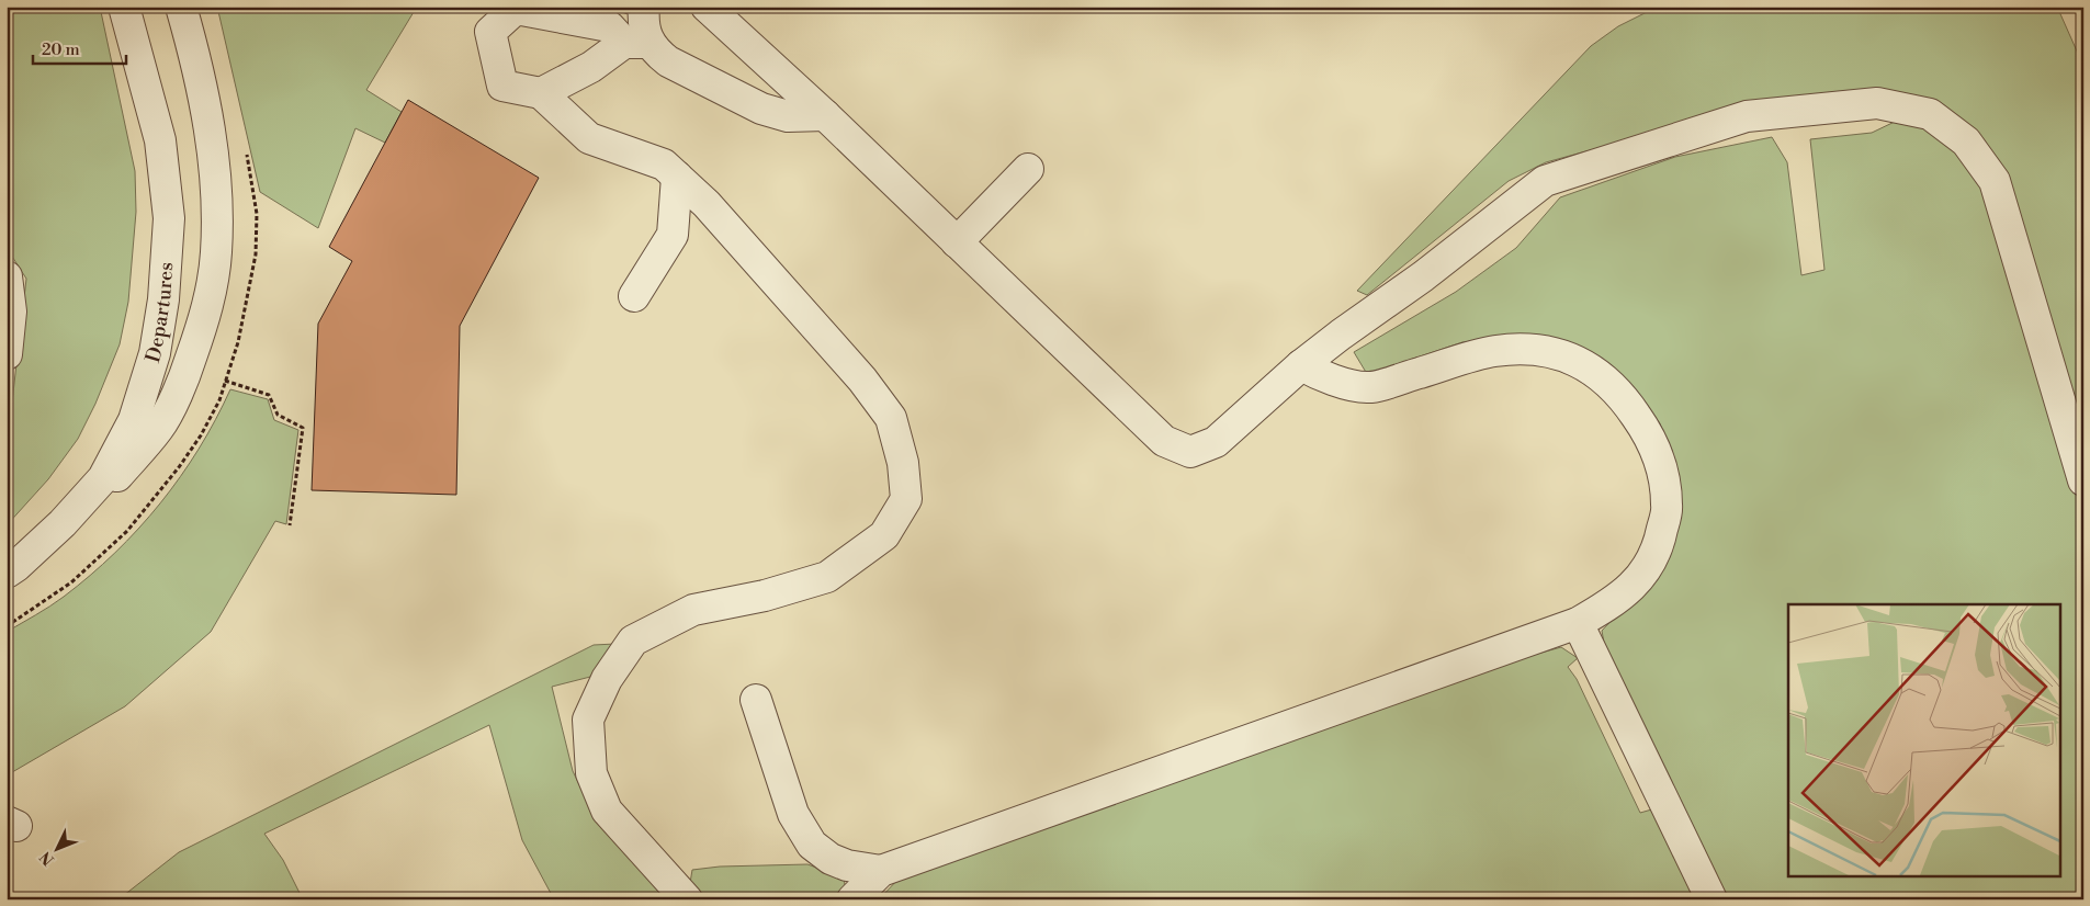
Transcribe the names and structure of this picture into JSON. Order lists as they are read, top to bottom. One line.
{"streets":{"street":["Departures"]},"scale_bar":"20 m","north":"bottom left"}
